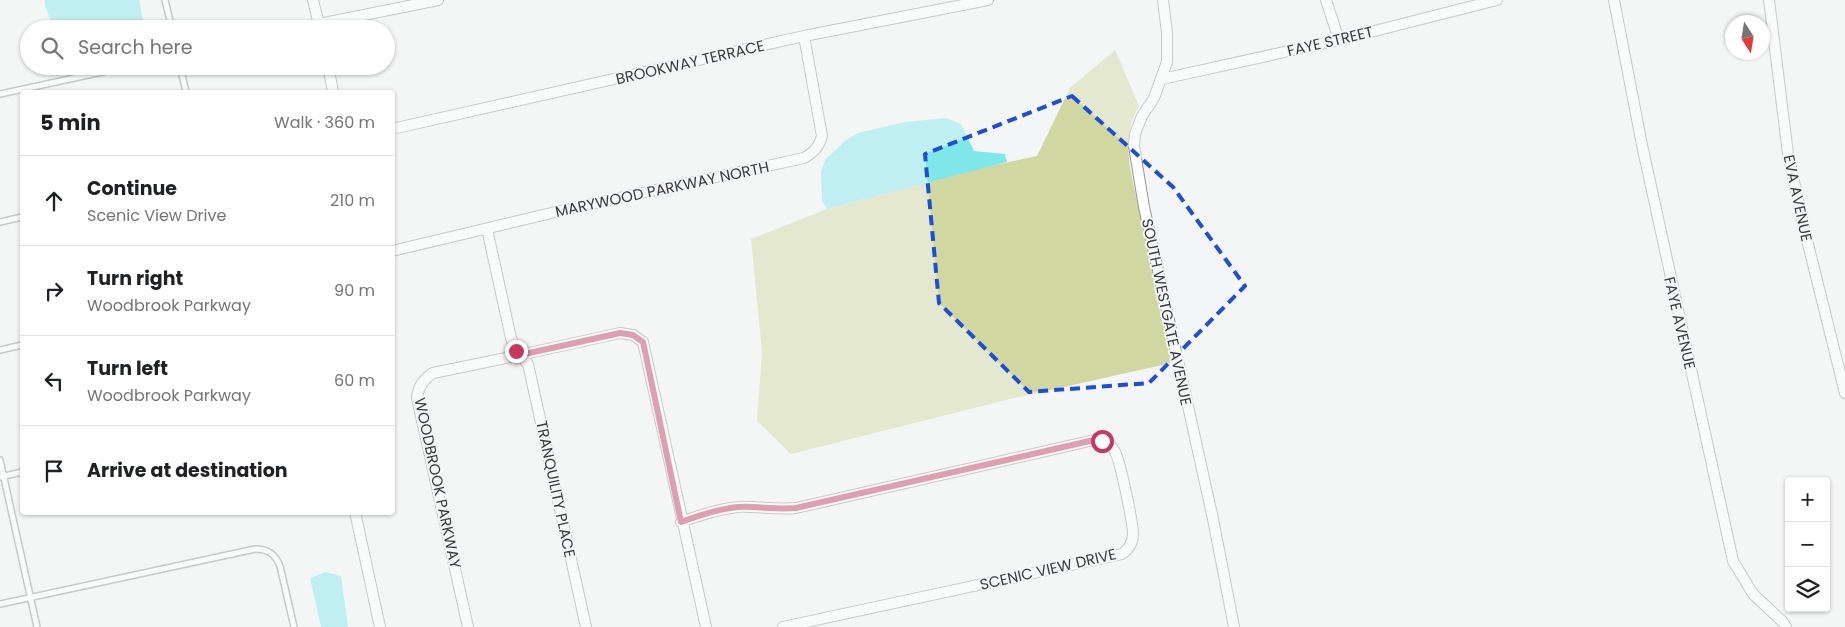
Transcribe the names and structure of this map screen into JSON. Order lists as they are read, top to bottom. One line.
{"streets":{"street":["FAYE STREET","BROOKWAY TERRACE","MARYWOOD PARKWAY NORTH","EVA AVENUE","SOUTH WESTGATE AVENUE","FAYE AVENUE","WOODBROOK PARKWAY","TRANQUILITY PLACE","SCENIC VIEW DRIVE"]},"crossings":[["FAYE STREET","SOUTH WESTGATE AVENUE"],["BROOKWAY TERRACE","MARYWOOD PARKWAY NORTH"],["WOODBROOK PARKWAY","TRANQUILITY PLACE"],["WOODBROOK PARKWAY","SCENIC VIEW DRIVE"]],"north":"bottom","page":{"search":"Search here","heading":["5 min","Walk · 360 m"],"list":[["Continue","Scenic View Drive","210 m"],["Turn right","Woodbrook Parkway","90 m"],["Turn left","Woodbrook Parkway","60 m"],"Arrive at destination"],"map_buttons":["+","−"]}}
